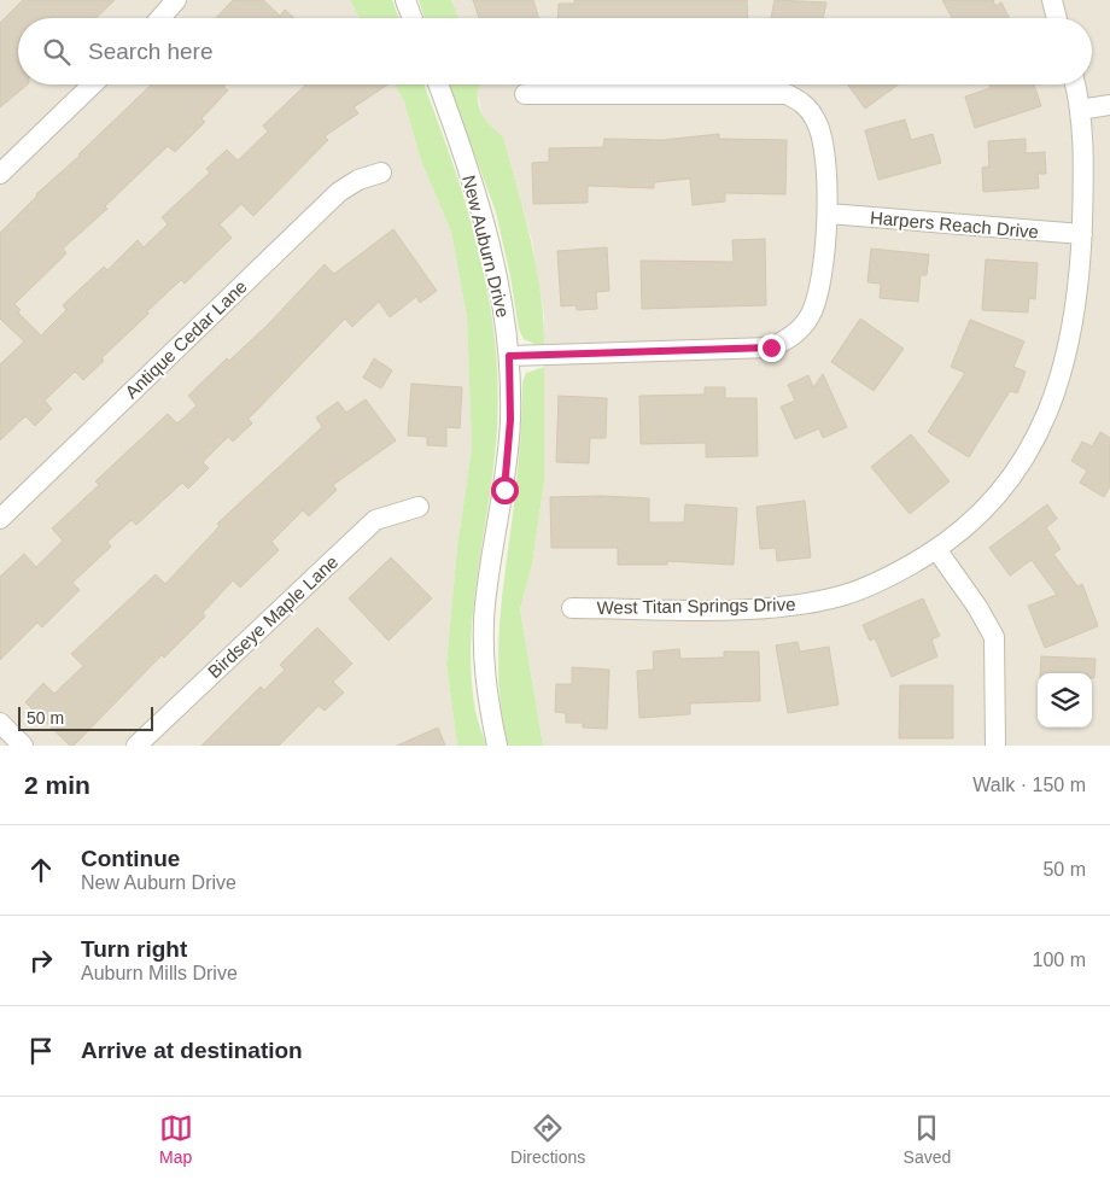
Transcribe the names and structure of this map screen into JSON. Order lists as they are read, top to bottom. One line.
{"streets":{"street":["Harpers Reach Drive","New Auburn Drive","Antique Cedar Lane","West Titan Springs Drive","Birdseye Maple Lane"]},"crossings":[["Harpers Reach Drive","West Titan Springs Drive"]],"scale_bar":"50 m","page":{"search":"Search here","scale":"50 m","heading":["2 min","Walk · 150 m"],"list":[["Continue","New Auburn Drive","50 m"],["Turn right","Auburn Mills Drive","100 m"],"Arrive at destination"],"nav":["Map","Directions","Saved"]}}
